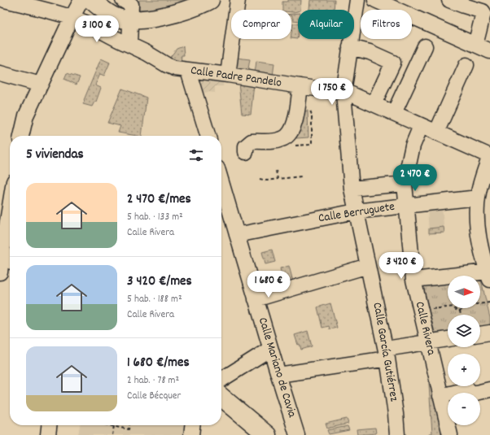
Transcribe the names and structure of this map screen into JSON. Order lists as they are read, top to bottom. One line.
{"streets":{"street":["Calle Padre Pandelo","Calle Berruguete","Calle Rivera","Calle García Gutiérrez","Calle Mariano de Cavia"]},"crossings":[["Calle Padre Pandelo","Calle Rivera"],["Calle Padre Pandelo","Calle García Gutiérrez"],["Calle Berruguete","Calle Rivera"],["Calle Berruguete","Calle García Gutiérrez"],["Calle Berruguete","Calle Mariano de Cavia"]],"north":"right","page":{"chip":["Comprar","Alquilar","Filtros"],"price":["3 100 €","1 750 €","2 470 €","3 420 €","1 680 €"],"heading":"5 viviendas","list":[{"name":"2 470 €/mes","note":"5 hab. · 133 m² · Calle Rivera"},{"name":"3 420 €/mes","note":"5 hab. · 188 m² · Calle Rivera"},{"name":"1 680 €/mes","note":"2 hab. · 78 m² · Calle Bécquer"}],"map_buttons":["+","−"]}}
